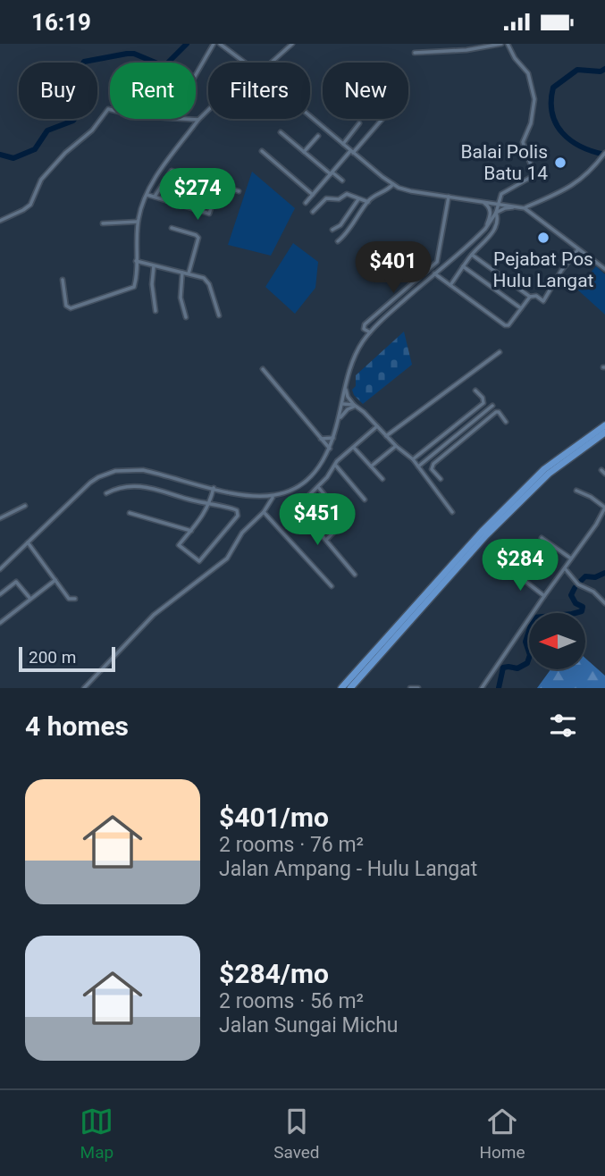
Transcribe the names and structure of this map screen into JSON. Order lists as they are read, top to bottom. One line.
{"places":["Balai Polis Batu 14","Pejabat Pos Hulu Langat"],"scale_bar":"200 m","north":"left","page":{"status":"16:19","chip":["Buy","Rent","Filters","New"],"price":["$274","$401","$451","$284"],"scale":"200 m","heading":"4 homes","list":[{"name":"$401/mo","note":"2 rooms · 76 m² · Jalan Ampang - Hulu Langat"},{"name":"$284/mo","note":"2 rooms · 56 m² · Jalan Sungai Michu"}],"tabs":["Map","Saved","Home"]}}
